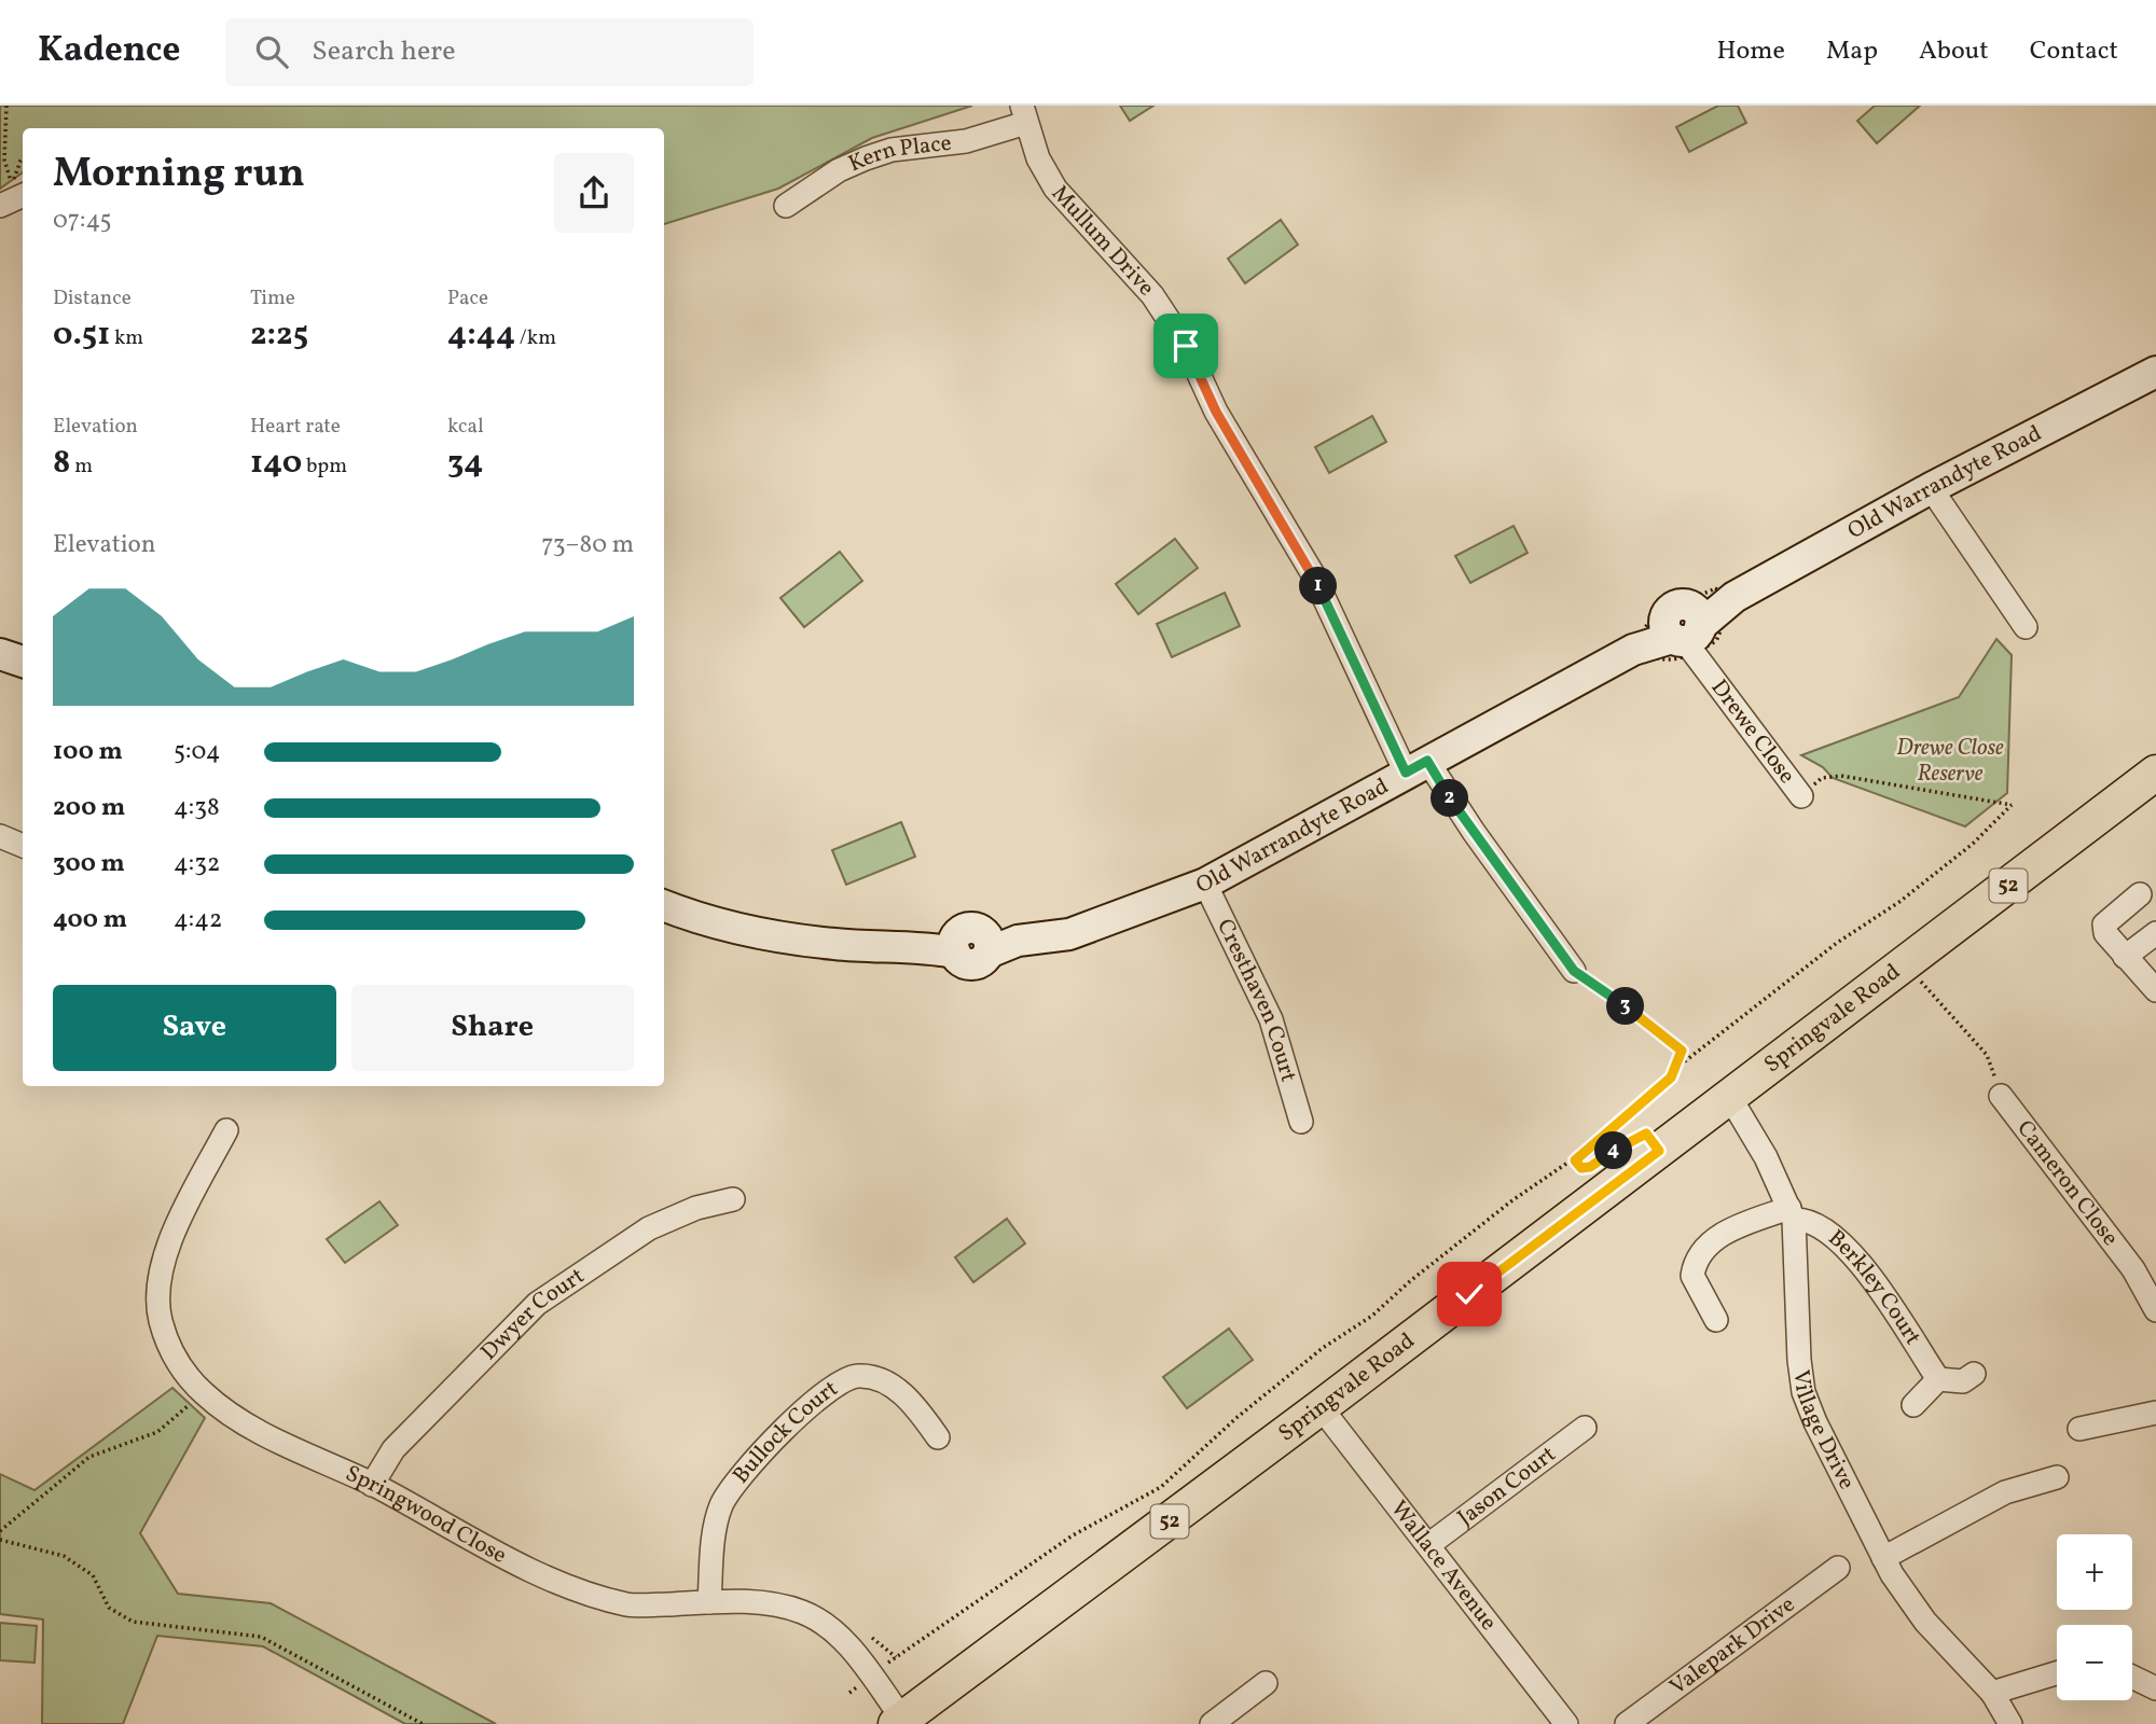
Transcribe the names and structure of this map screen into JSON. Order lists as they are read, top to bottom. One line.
{"streets":{"main road":["Old Warrandyte Road","52","Springvale Road"],"street":["Kern Place","Mullum Drive","Drewe Close","Cresthaven Court","Cameron Close","Berkley Court","Dwyer Court","Village Drive","Bullock Court","Jason Court","Springwood Close","Wallace Avenue","Valepark Drive"]},"crossings":[["Kern Place","Mullum Drive"],["Mullum Drive","Old Warrandyte Road"],["Old Warrandyte Road","Drewe Close"],["Old Warrandyte Road","Cresthaven Court"],["Springvale Road","Village Drive"],["Springvale Road","Springwood Close"],["Springvale Road","Wallace Avenue"],["Berkley Court","Village Drive"],["Dwyer Court","Springwood Close"],["Bullock Court","Springwood Close"],["Jason Court","Wallace Avenue"]],"parks":["Drewe Close Reserve"],"page":{"header":"Kadence","search":"Search here","nav":["Home","Map","About","Contact"],"heading":["Morning run","07:45"],"stats":[["Distance","0.51 km"],["Time","2:25"],["Pace","4:44 /km"],["Elevation","8 m"],["Heart rate","140 bpm"],["kcal","34"]],"chart":["Elevation","73–80 m"],"pins":["1","2","3","4"],"list":[{"name":"100 m","note":"5:04"},{"name":"200 m","note":"4:38"},{"name":"300 m","note":"4:32"},{"name":"400 m","note":"4:42"}],"buttons":["Save","Share"],"map_buttons":["+","−"]}}
